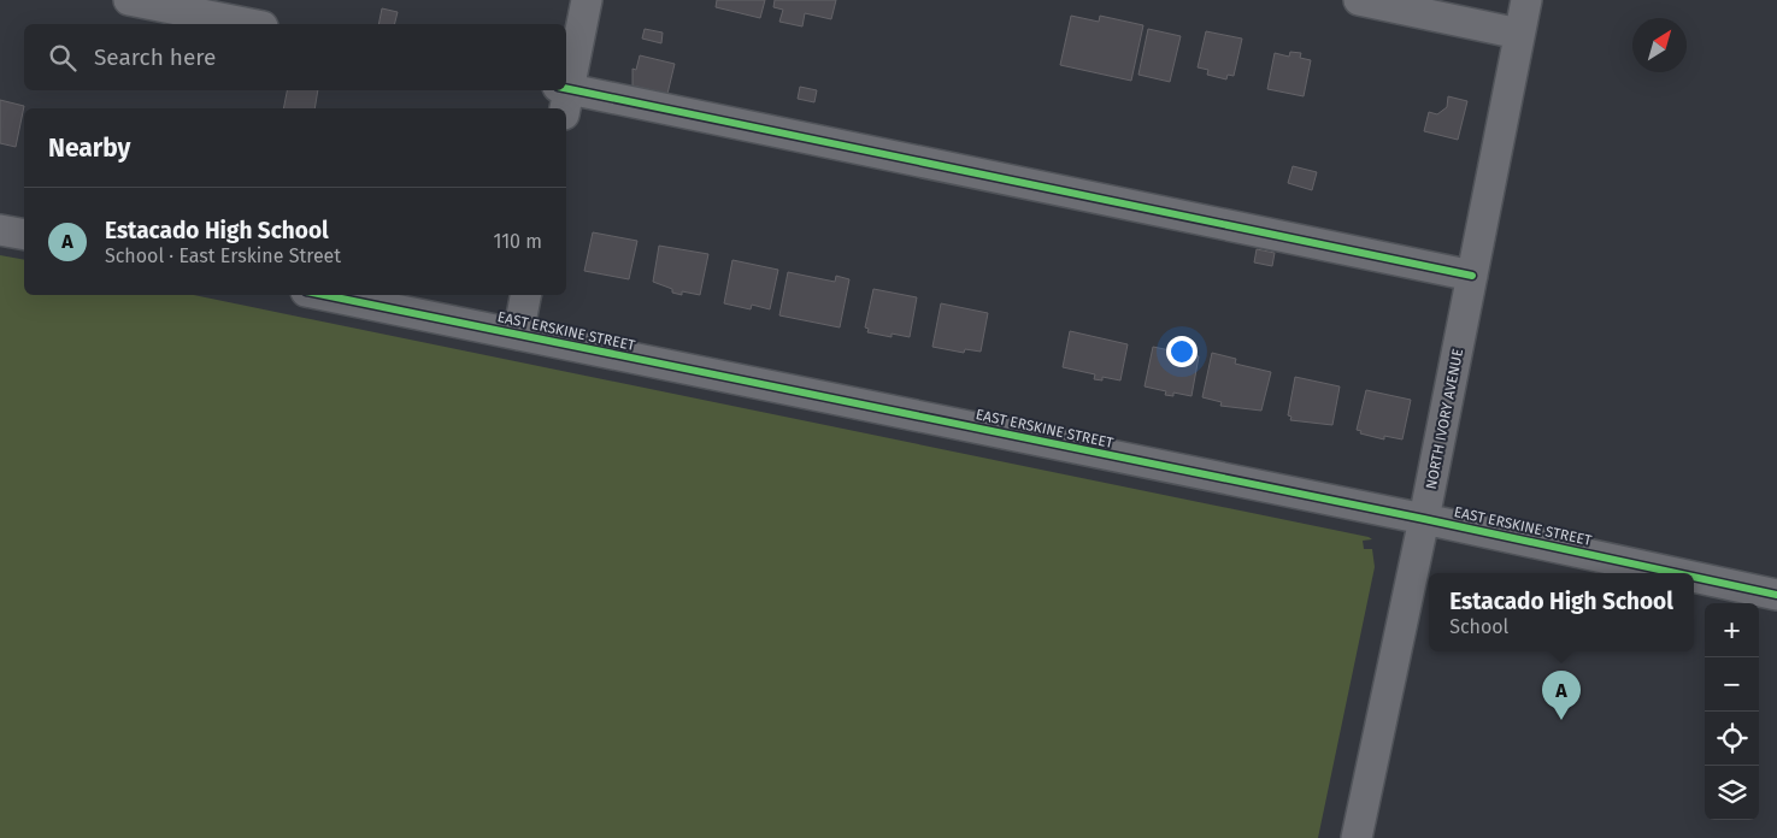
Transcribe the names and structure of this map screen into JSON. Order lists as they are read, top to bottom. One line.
{"streets":{"street":["EAST ERSKINE STREET","NORTH IVORY AVENUE"]},"crossings":[["EAST ERSKINE STREET","NORTH IVORY AVENUE"]],"north":"top right","page":{"search":"Search here","heading":"Nearby","list":[{"mark":"A","name":"Estacado High School","note":"School · East Erskine Street","value":"110 m"}],"popup":["Estacado High School","School"],"map_buttons":["+","−"],"pins":"A"}}
